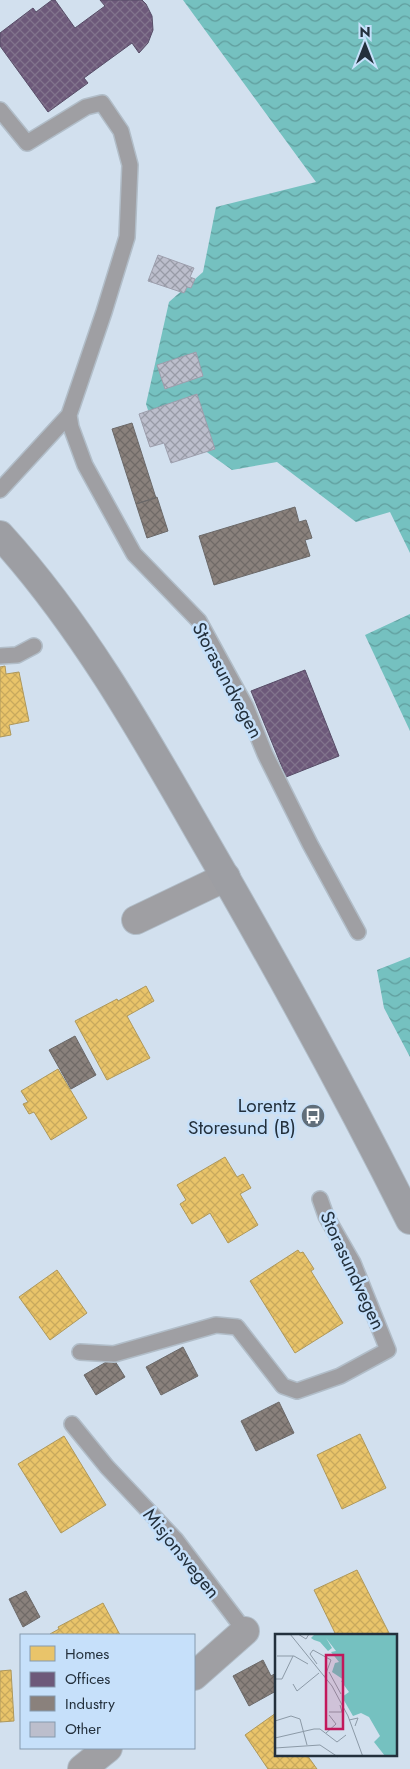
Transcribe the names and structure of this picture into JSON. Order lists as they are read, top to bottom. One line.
{"streets":{"street":["Misjonsvegen"],"lane":["Storasundvegen"]},"places":{"bus stop":["Lorentz Storesund (B)"]},"legend":["Homes","Offices","Industry","Other"],"north":"top"}
